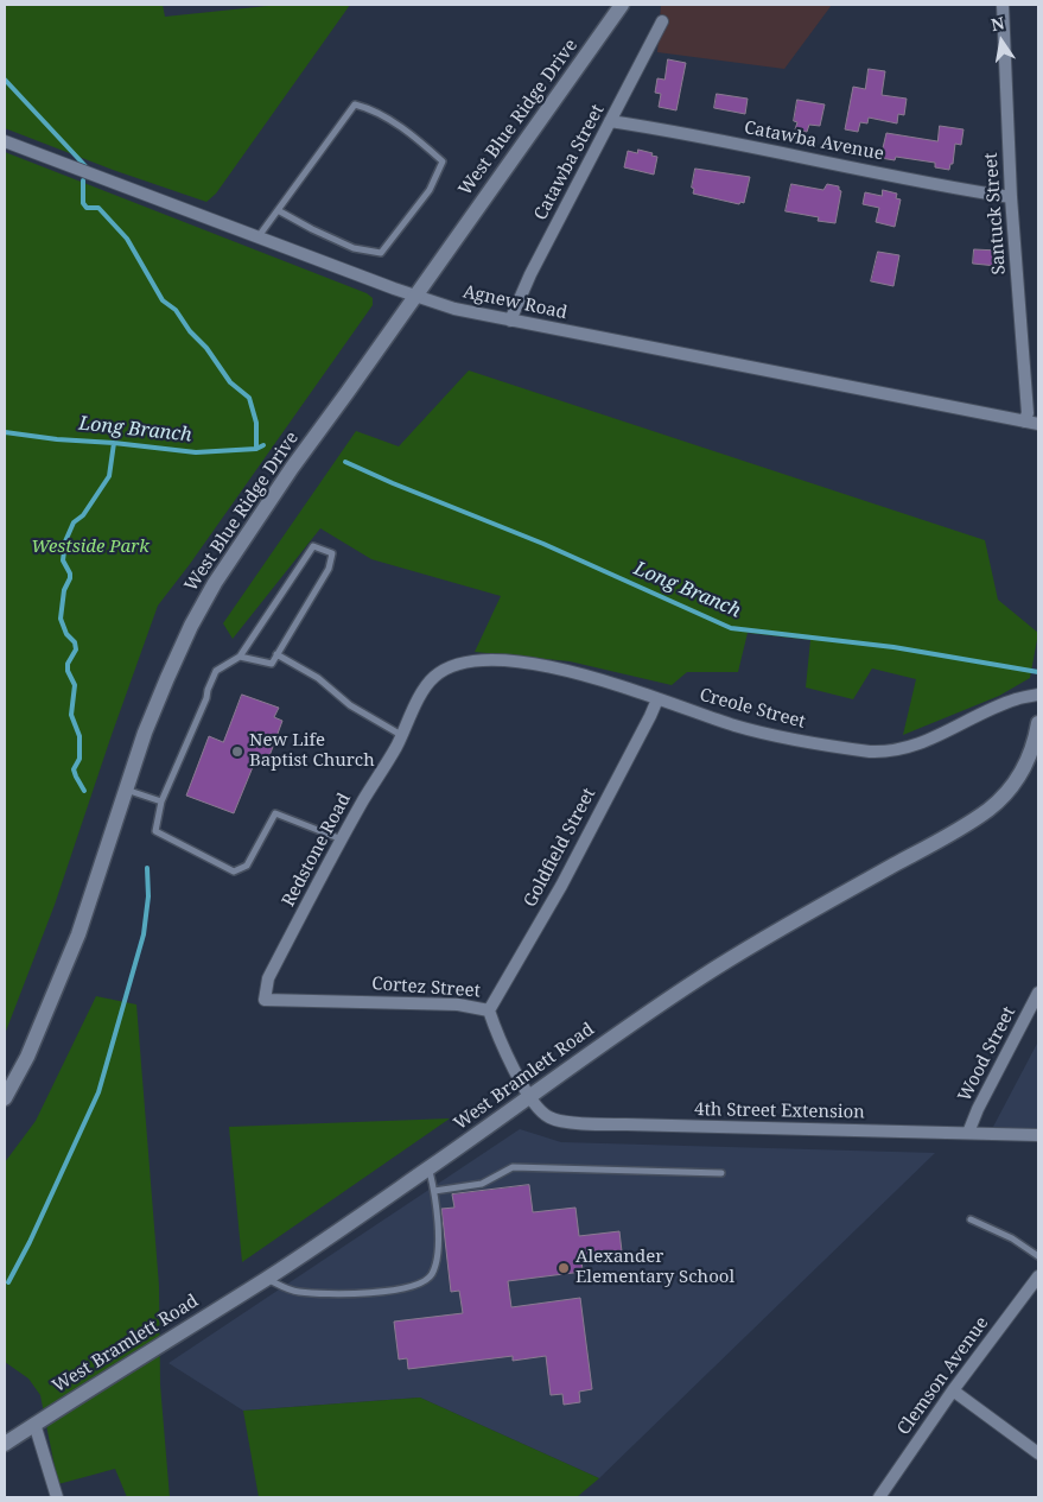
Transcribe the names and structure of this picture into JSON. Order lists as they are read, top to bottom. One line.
{"streets":{"street":["West Blue Ridge Drive","Catawba Avenue","Catawba Street","Santuck Street","Agnew Road","Creole Street","Goldfield Street","Redstone Road","Cortez Street","Wood Street","West Bramlett Road","4th Street Extension","Clemson Avenue"]},"crossings":[["West Blue Ridge Drive","Agnew Road"],["Catawba Avenue","Catawba Street"],["Catawba Avenue","Santuck Street"],["Catawba Street","Agnew Road"],["Santuck Street","Agnew Road"],["Creole Street","Goldfield Street"],["Creole Street","Redstone Road"],["Goldfield Street","Cortez Street"],["Redstone Road","Cortez Street"],["Cortez Street","West Bramlett Road"],["Cortez Street","4th Street Extension"],["Wood Street","4th Street Extension"],["West Bramlett Road","4th Street Extension"]],"water":["Long Branch"],"parks":["Westside Park"],"places":["New Life Baptist Church","Alexander Elementary School"],"north":"top"}
